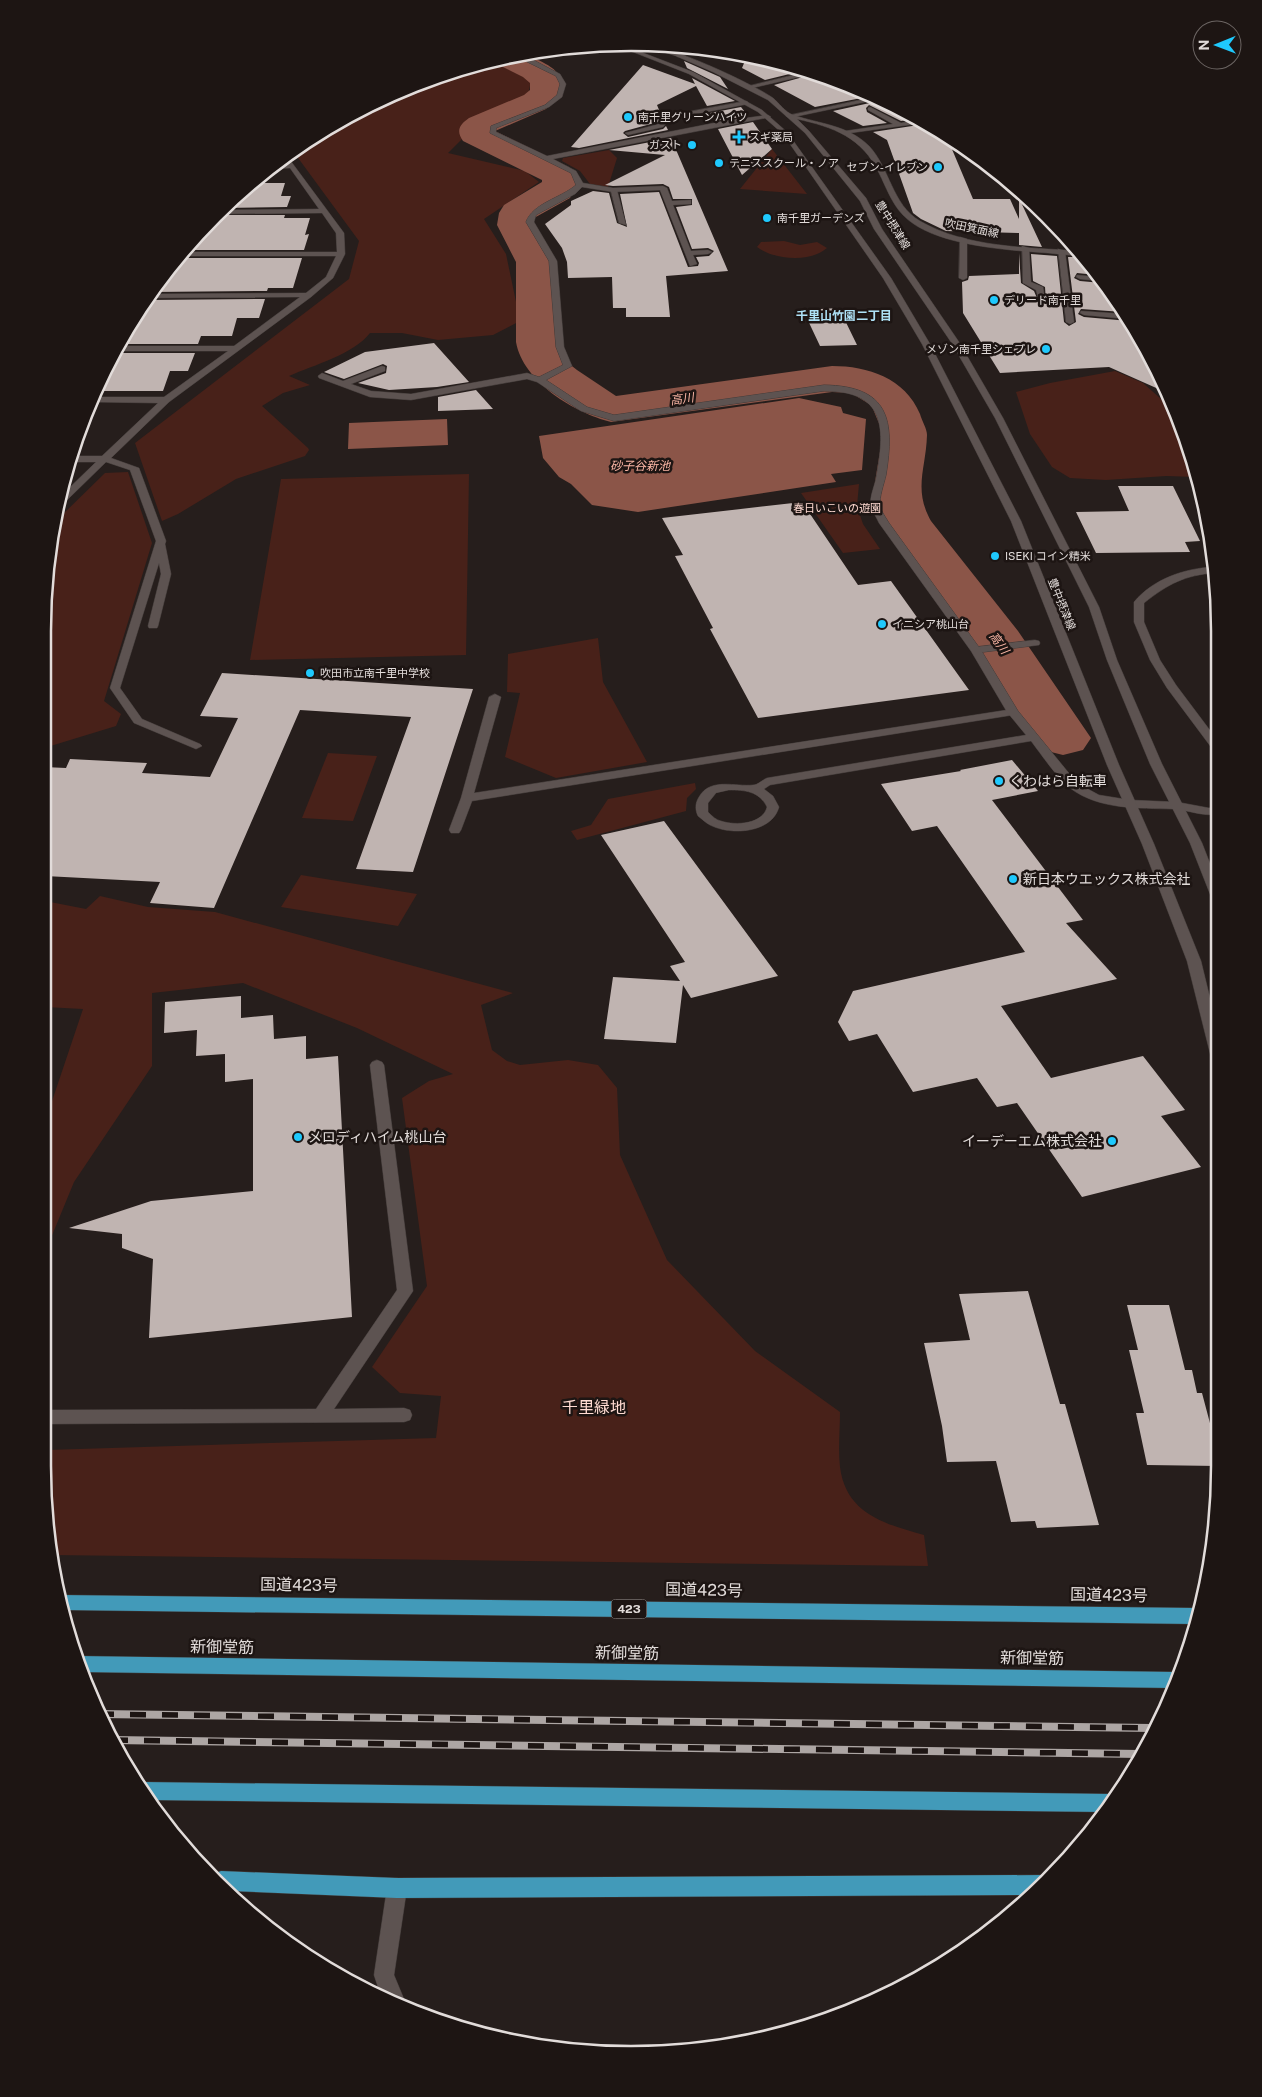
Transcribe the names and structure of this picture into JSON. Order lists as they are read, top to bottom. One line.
{"streets":{"highway":["国道423号","423","新御堂筋"],"street":["豊中摂津線","吹田箕面線"]},"crossings":[["豊中摂津線","吹田箕面線"]],"districts":["千里山竹園二丁目"],"water":["高川","砂子谷新池"],"parks":["春日いこいの遊園","千里緑地"],"places":{"other":["南千里グリーンハイツ","ガスト","テニススクール・ノア","セブン-イレブン","南千里ガーデンズ","デリード南千里","メゾン南千里シェプレ","ISEKI コイン精米","イニシア桃山台","吹田市立南千里中学校","くわはら自転車","新日本ウエックス株式会社","メロディハイム桃山台","イーデーエム株式会社"],"health":["スギ薬局"]},"north":"left"}
